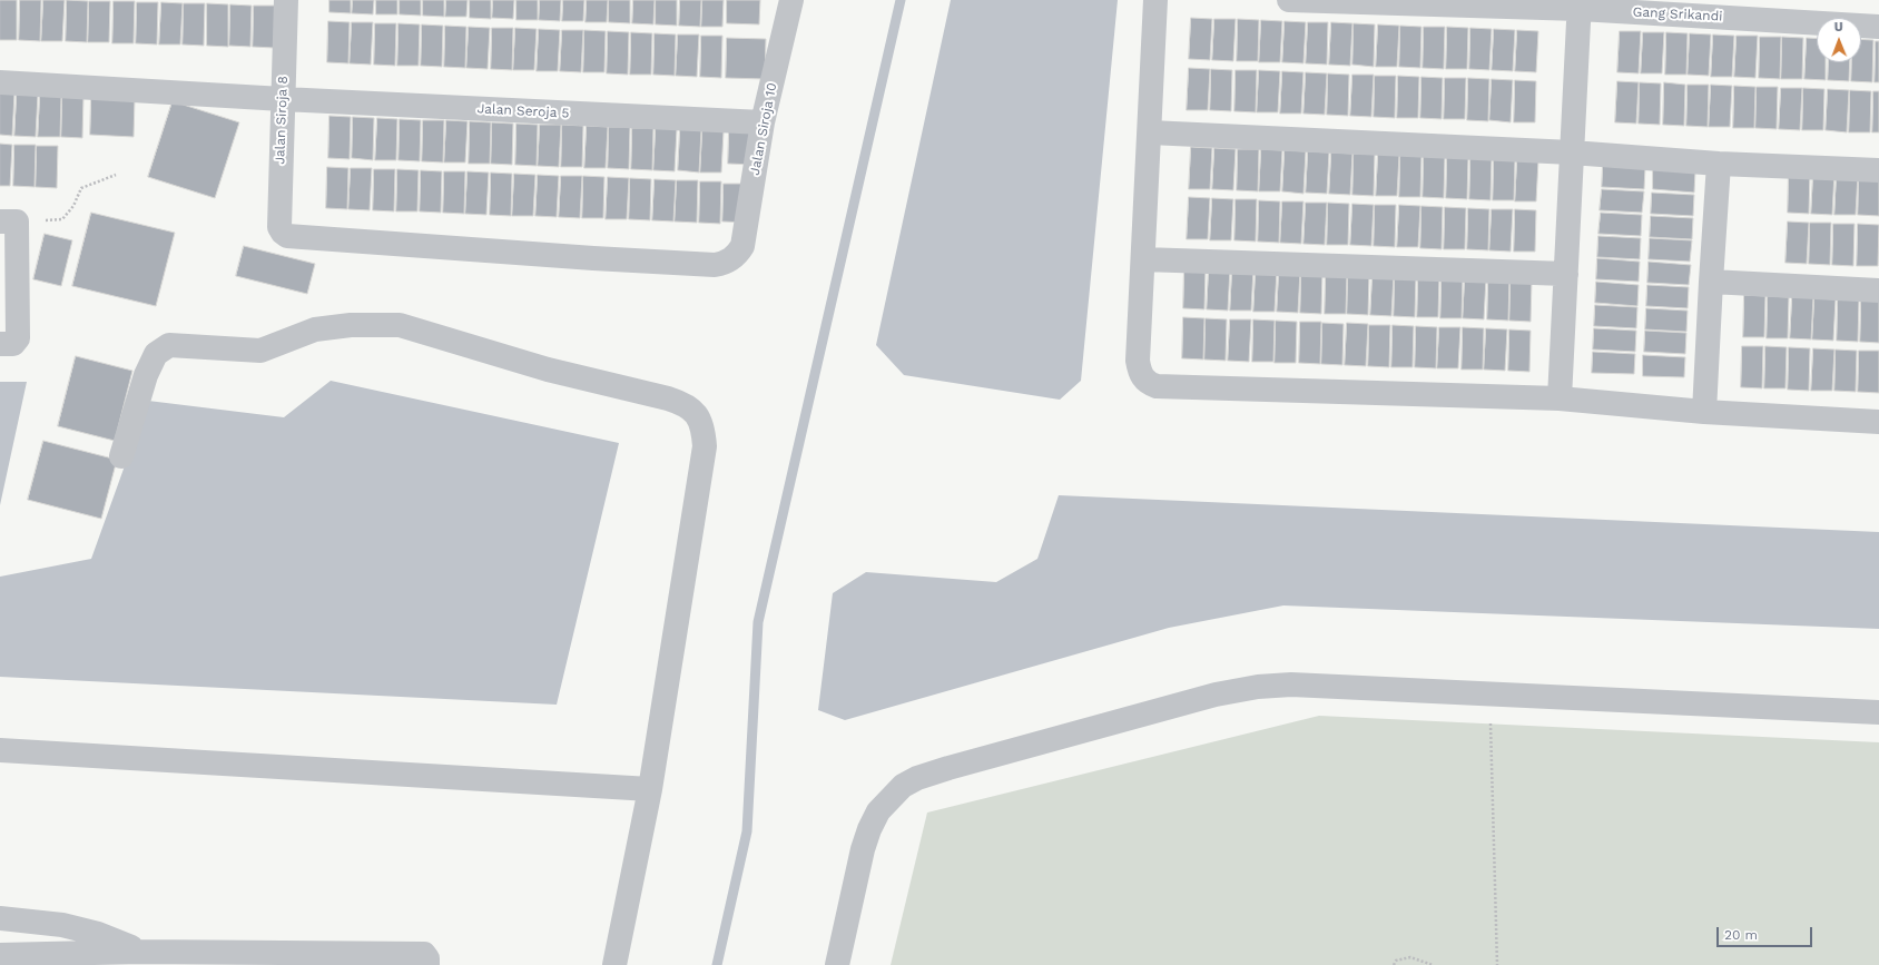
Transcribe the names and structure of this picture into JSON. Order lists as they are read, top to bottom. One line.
{"streets":{"street":["Gang Srikandi","Jalan Seroja 5","Jalan Siroja 8","Jalan Siroja 10"]},"crossings":[["Jalan Seroja 5","Jalan Siroja 8"],["Jalan Seroja 5","Jalan Siroja 10"],["Jalan Siroja 8","Jalan Siroja 10"]],"scale_bar":"20 m","north":"top"}
